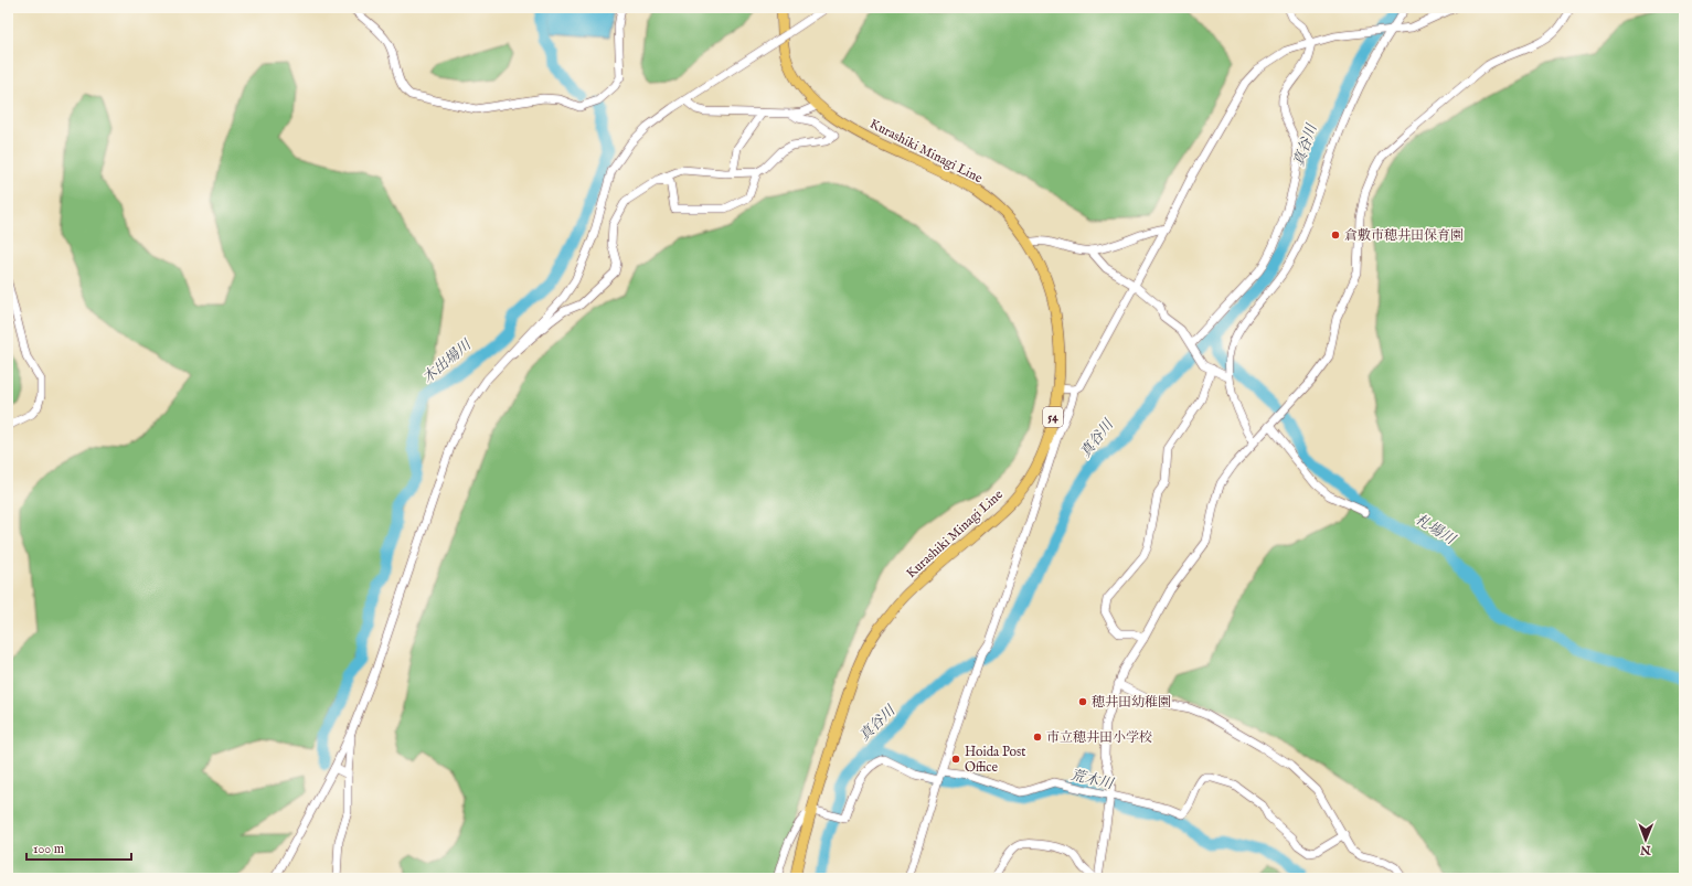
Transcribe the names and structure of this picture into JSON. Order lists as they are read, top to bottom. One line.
{"streets":{"main road":["Kurashiki Minagi Line","54"]},"water":["真谷川","木出場川","札場川","荒木川"],"places":["倉敷市穂井田保育園","穂井田幼稚園","市立穂井田小学校","Hoida Post Office"],"scale_bar":"100 m","north":"bottom"}
